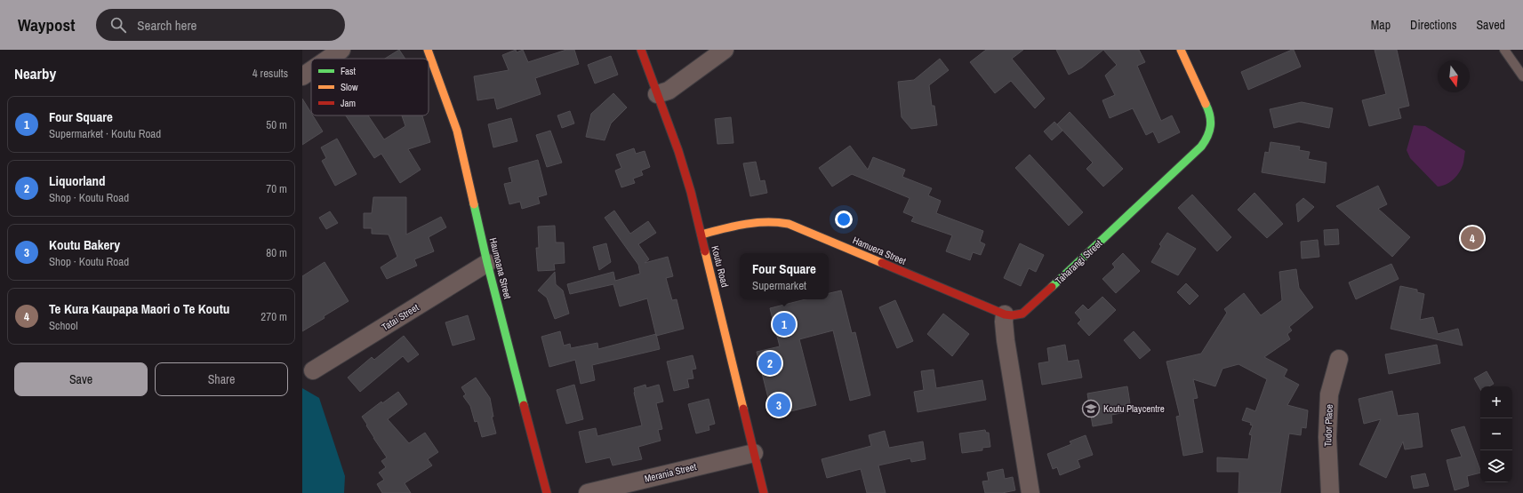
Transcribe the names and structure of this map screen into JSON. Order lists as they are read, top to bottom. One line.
{"streets":{"street":["Hamuera Street","Taharangi Street","Koutu Road","Haumoana Street","Tatai Street","Tudor Place","Merania Street"]},"crossings":[["Hamuera Street","Taharangi Street"],["Hamuera Street","Koutu Road"],["Koutu Road","Merania Street"],["Haumoana Street","Tatai Street"]],"places":{"school or university":["Koutu Playcentre"]},"legend":["Fast","Slow","Jam"],"north":"bottom","page":{"header":"Waypost","search":"Search here","nav":["Map","Directions","Saved"],"heading":["Nearby","4 results"],"list":[{"mark":"1","name":"Four Square","note":"Supermarket · Koutu Road","value":"50 m"},{"mark":"2","name":"Liquorland","note":"Shop · Koutu Road","value":"70 m"},{"mark":"3","name":"Koutu Bakery","note":"Shop · Koutu Road","value":"80 m"},{"mark":"4","name":"Te Kura Kaupapa Maori o Te Koutu","note":"School","value":"270 m"}],"pins":["4","1","2","3"],"popup":["Four Square","Supermarket"],"buttons":["Save","Share"],"map_buttons":["+","−"]}}
